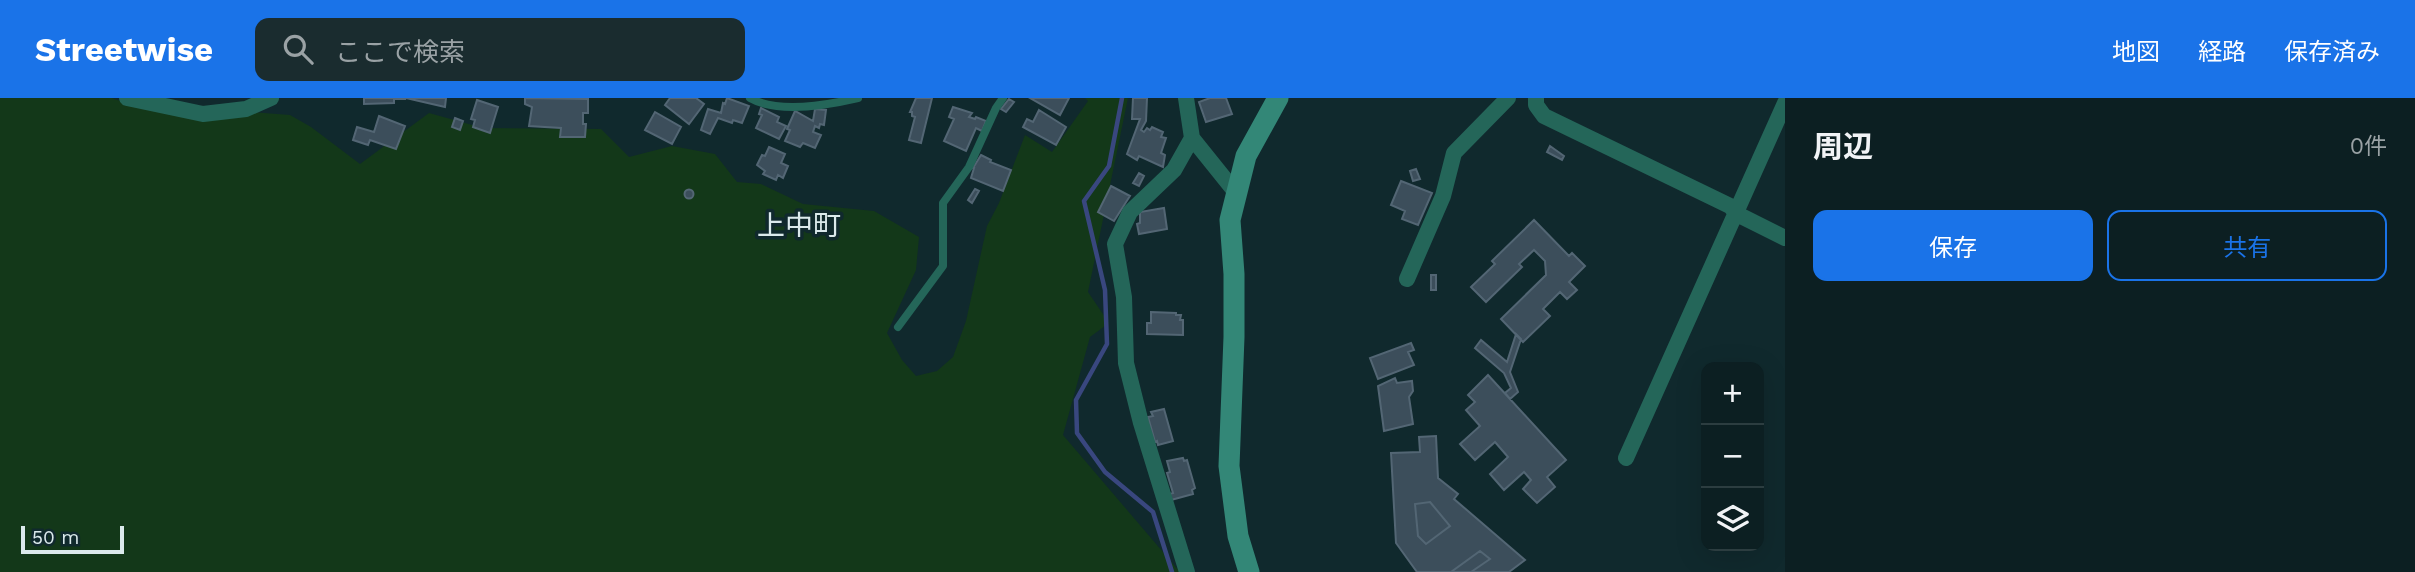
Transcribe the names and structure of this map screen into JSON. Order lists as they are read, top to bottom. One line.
{"districts":["上中町"],"scale_bar":"50 m","page":{"header":"Streetwise","search":"ここで検索","nav":["地図","経路","保存済み"],"heading":["周辺","0件"],"buttons":["保存","共有"],"map_buttons":["+","−"],"scale":"50 m"}}
